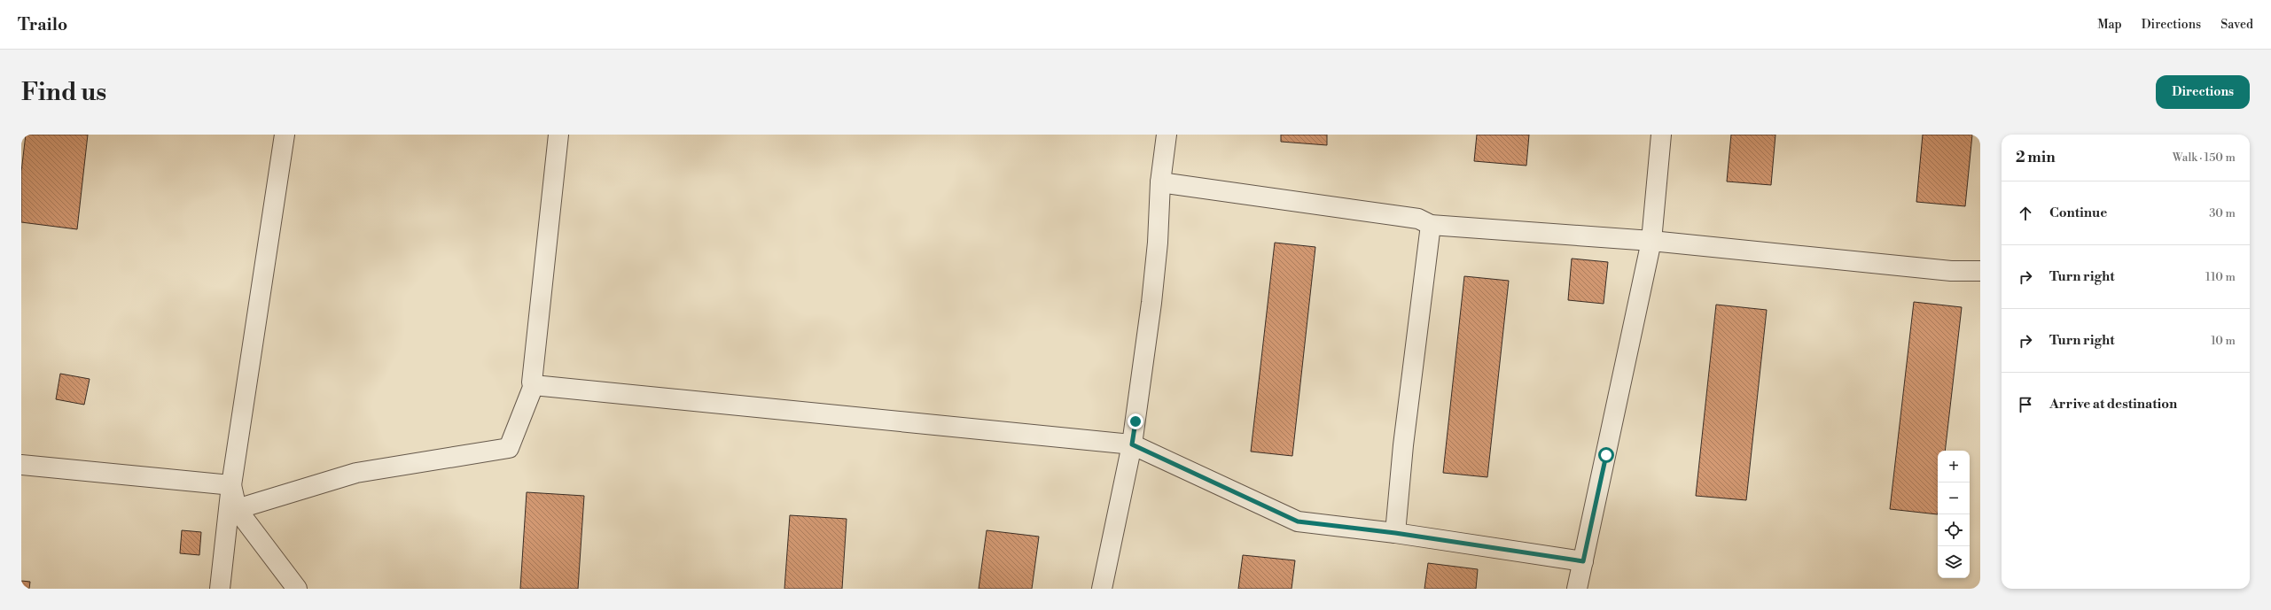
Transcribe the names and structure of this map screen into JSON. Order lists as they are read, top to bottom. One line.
{"page":{"header":"Trailo","nav":["Map","Directions","Saved"],"buttons":"Directions","title":"Find us","heading":["2 min","Walk · 150 m"],"list":[["Continue","30 m"],["Turn right","110 m"],["Turn right","10 m"],"Arrive at destination"],"map_buttons":["+","−"]}}
